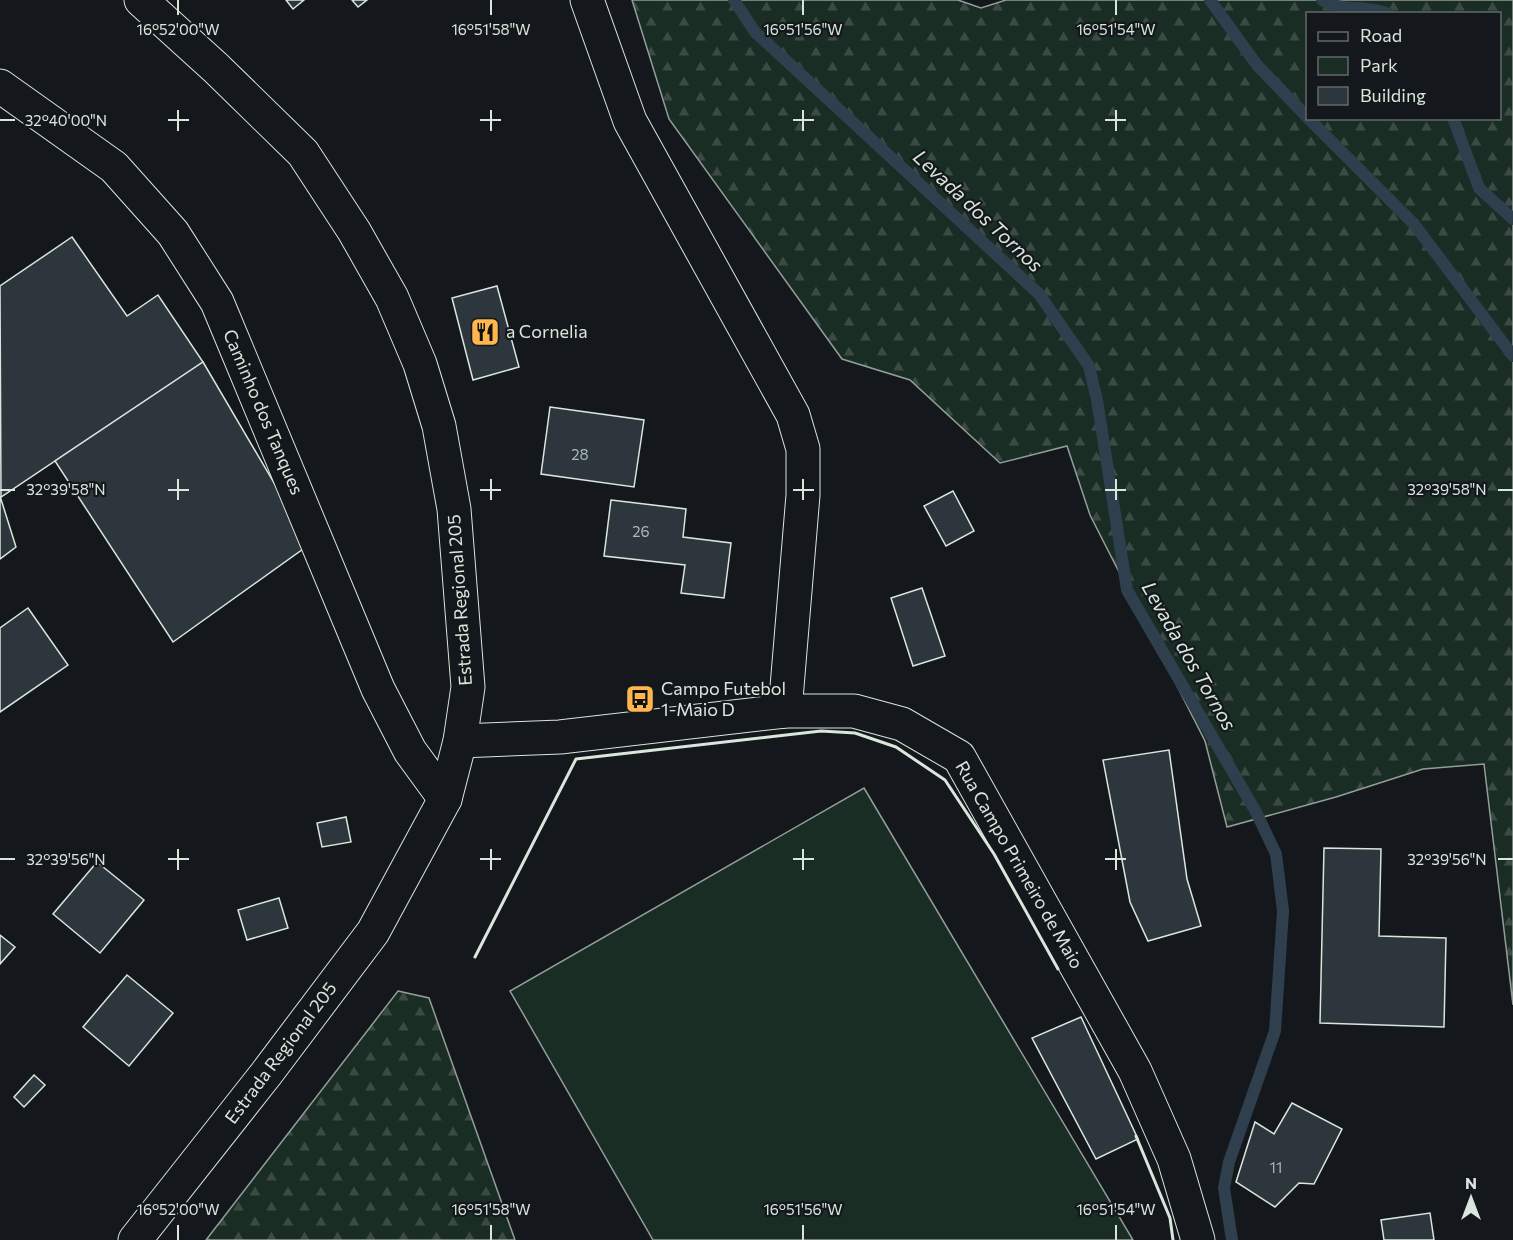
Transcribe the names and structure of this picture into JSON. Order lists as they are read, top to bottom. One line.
{"streets":{"street":["Caminho dos Tanques","Estrada Regional 205","Rua Campo Primeiro de Maio"]},"crossings":[["Caminho dos Tanques","Estrada Regional 205"],["Estrada Regional 205","Rua Campo Primeiro de Maio"]],"water":["Levada dos Tornos"],"places":{"restaurant":["a Cornelia"],"bus stop":["Campo Futebol 1-Maio D"]},"house_numbers":["28","26","11"],"legend":["Road","Park","Building"],"north":"top","coordinates":["16°52'00\"W","16°51'58\"W","16°51'56\"W","16°51'54\"W","32°40'00\"N","32°39'58\"N","32°39'56\"N"]}
